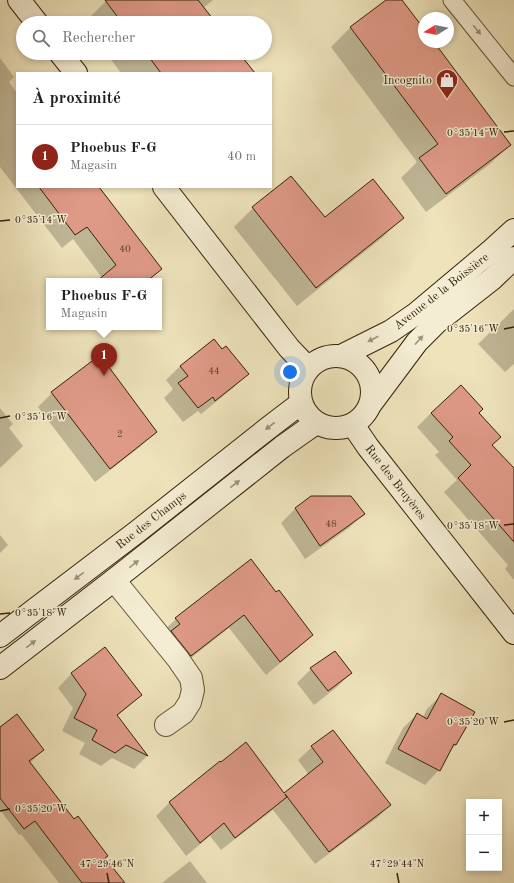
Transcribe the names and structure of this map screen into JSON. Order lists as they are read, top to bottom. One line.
{"streets":{"street":["Avenue de la Boissière","Rue des Bruyères","Rue des Champs"]},"crossings":[["Avenue de la Boissière","Rue des Bruyères"],["Avenue de la Boissière","Rue des Champs"],["Rue des Bruyères","Rue des Champs"]],"places":{"shop":["Incognito"]},"house_numbers":["40","44","2","48"],"north":"left","page":{"search":"Rechercher","heading":"À proximité","list":[{"mark":"1","name":"Phoebus F-G","note":"Magasin","value":"40 m"}],"popup":["Phoebus F-G","Magasin"],"pins":"1","map_buttons":["+","−"]},"coordinates":["0°35'14\"W","0°35'16\"W","0°35'18\"W","0°35'20\"W","47°29'46\"N","47°29'44\"N"]}
